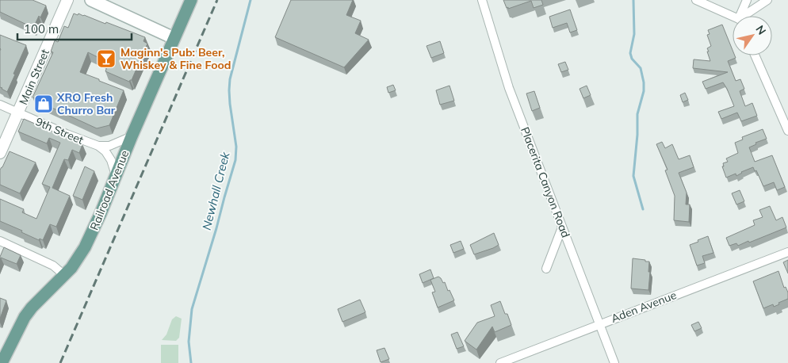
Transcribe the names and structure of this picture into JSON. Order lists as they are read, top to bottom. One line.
{"streets":{"main road":["Railroad Avenue"],"street":["Main Street","9th Street","Placerita Canyon Road","Aden Avenue"]},"crossings":[["Main Street","9th Street"],["9th Street","Railroad Avenue"],["Placerita Canyon Road","Aden Avenue"]],"water":["Newhall Creek"],"places":{"bar":["Maginn's Pub: Beer, Whiskey & Fine Food"],"shop":["XRO Fresh Churro Bar"]},"scale_bar":"100 m","north":"top right"}
